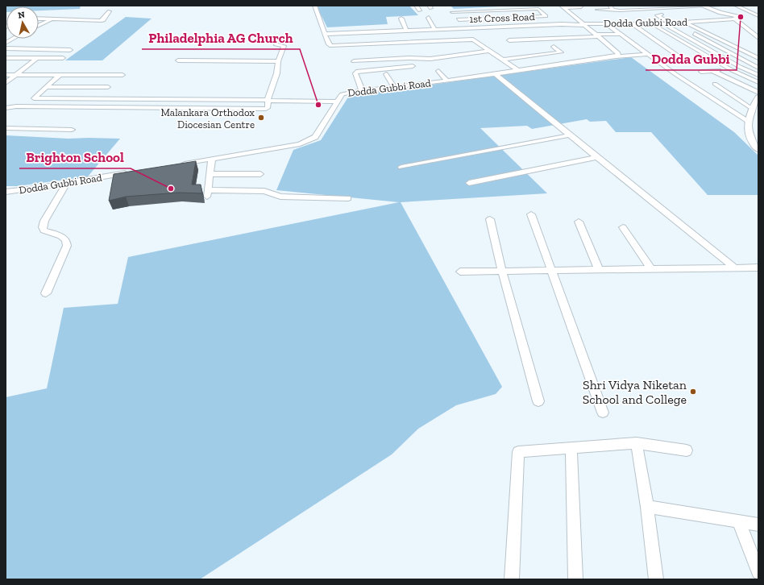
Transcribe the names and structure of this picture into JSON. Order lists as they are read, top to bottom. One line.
{"streets":{"street":["1st Cross Road","Dodda Gubbi Road"]},"places":["Dodda Gubbi","Philadelphia AG Church","Malankara Orthodox Diocesian Centre","Brighton School","Shri Vidya Niketan School and College"],"north":"top"}
